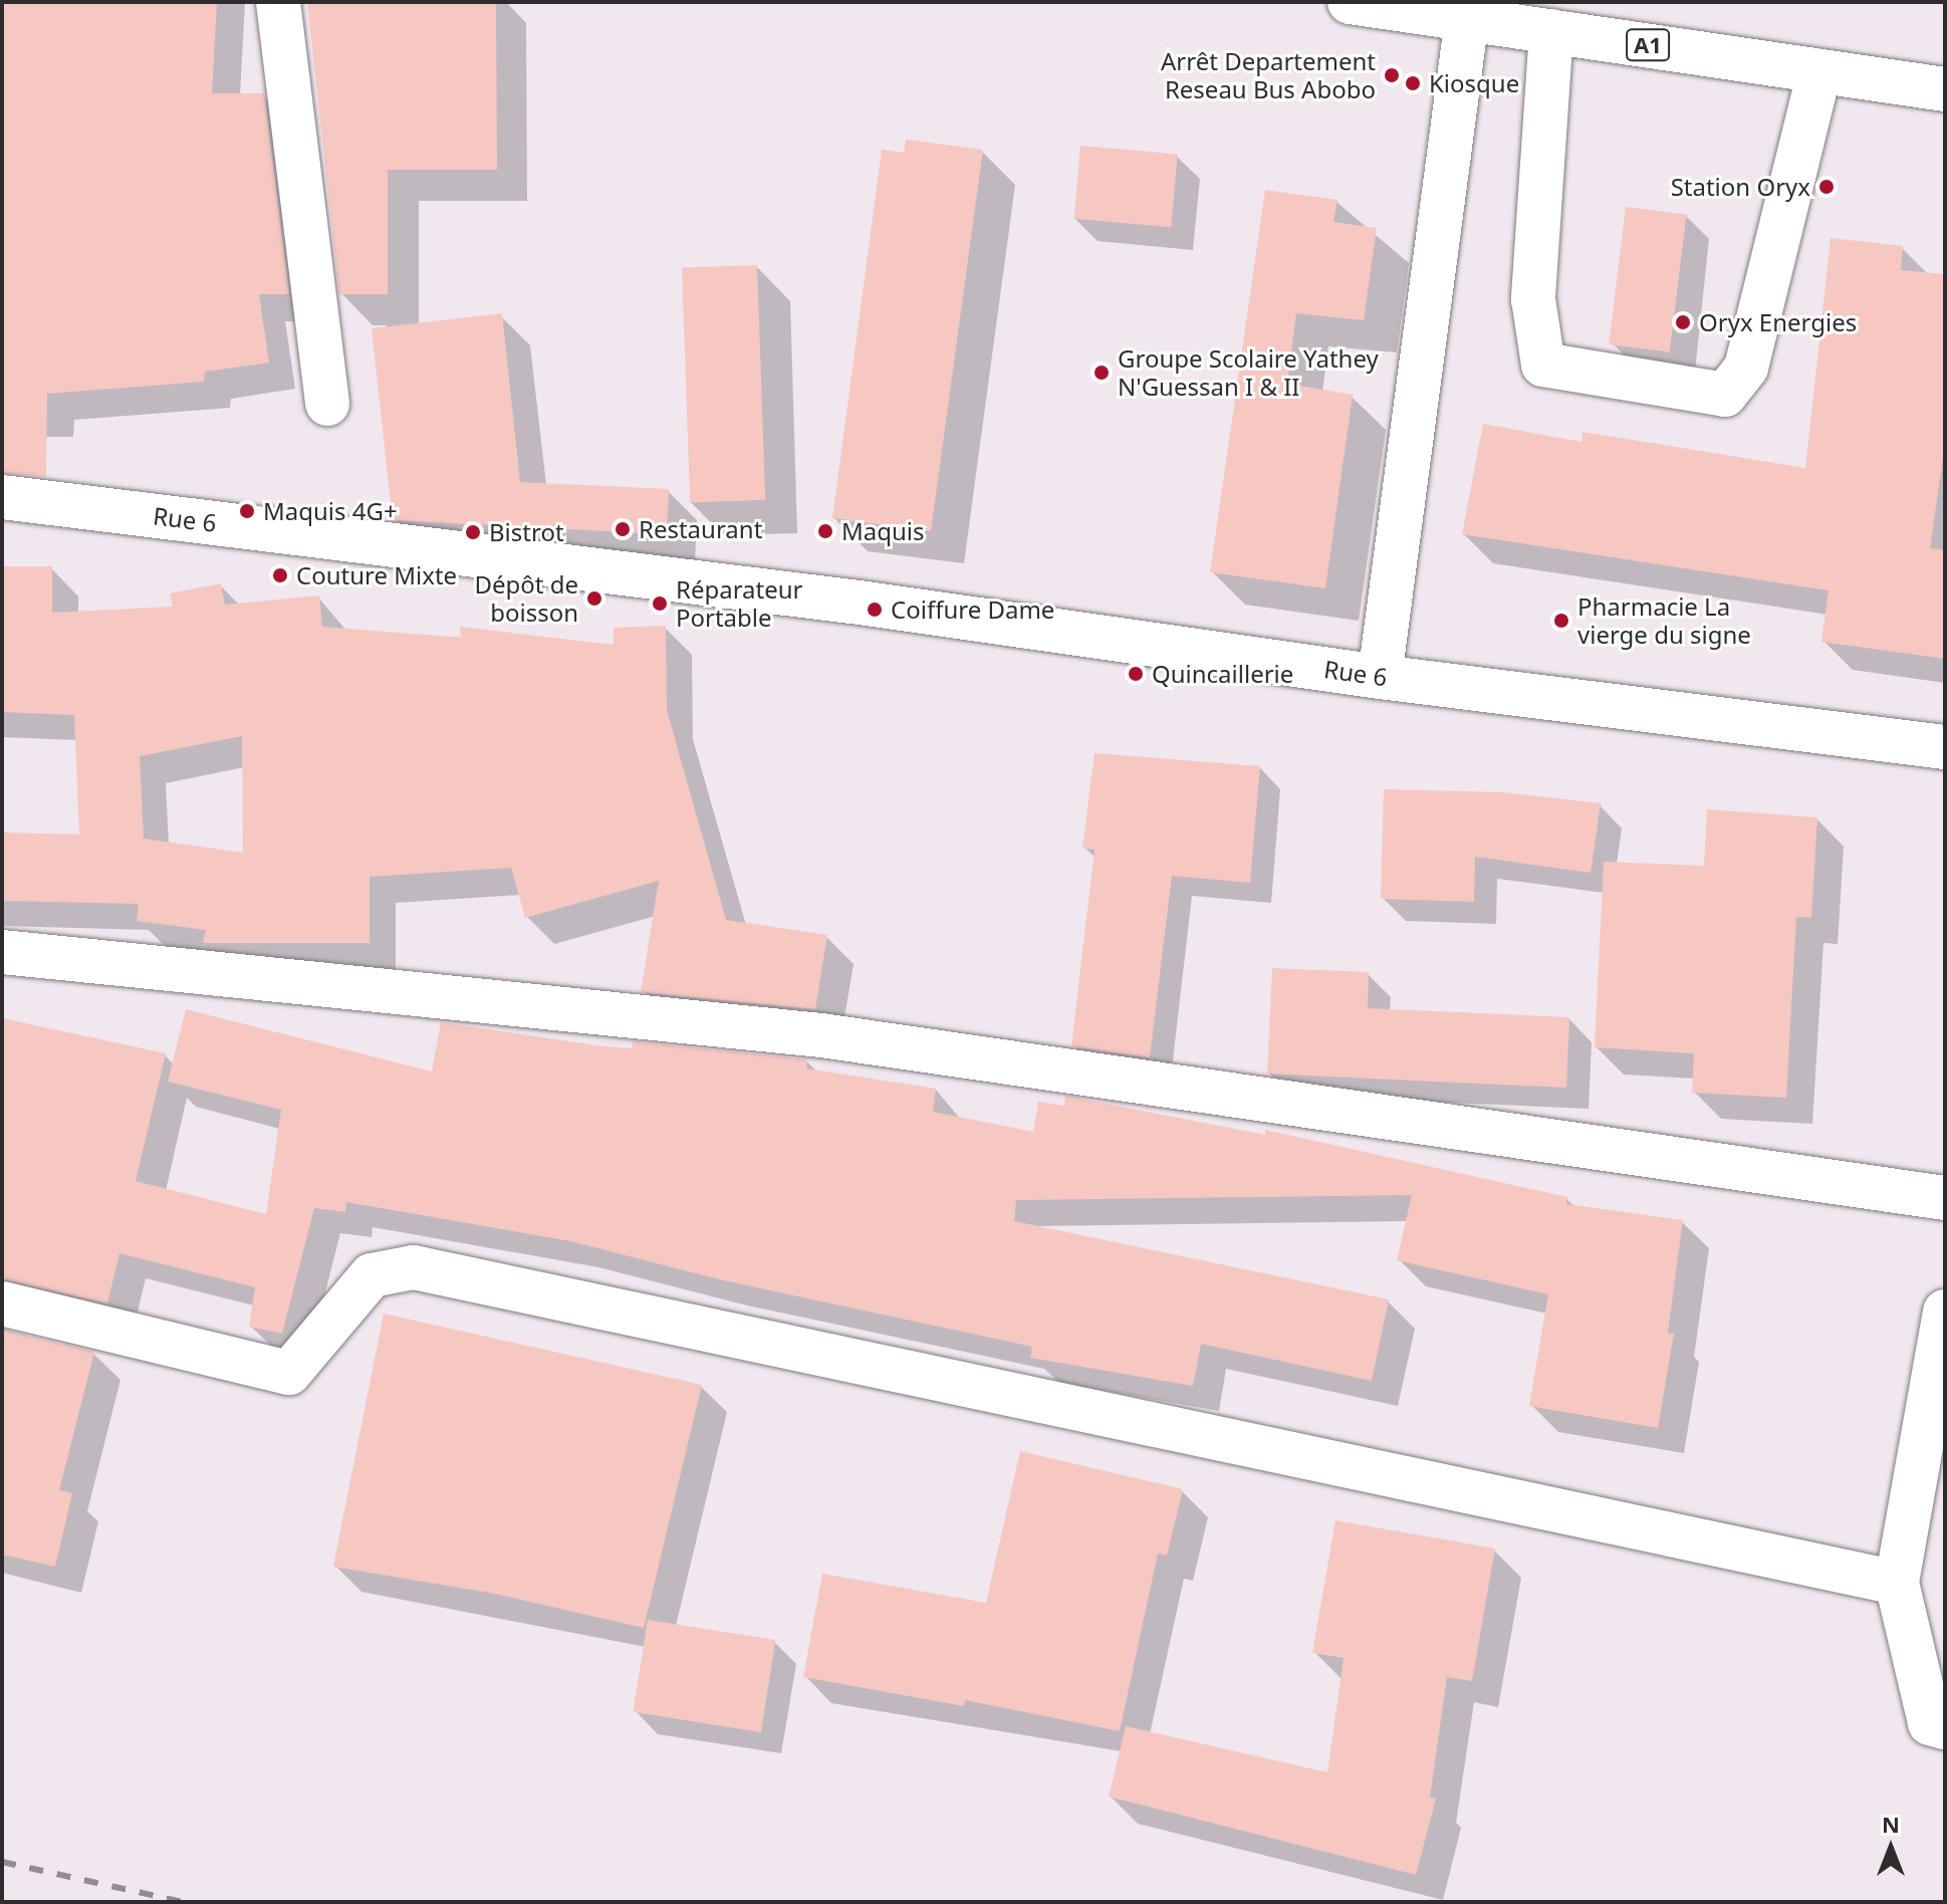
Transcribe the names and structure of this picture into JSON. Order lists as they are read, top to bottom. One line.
{"streets":{"street":["A1","Rue 6"]},"places":["Arrêt Departement Reseau Bus Abobo","Kiosque","Station Oryx","Oryx Energies","Groupe Scolaire Yathey N'Guessan I & II","Maquis 4G+","Restaurant","Maquis","Bistrot","Couture Mixte","Dépôt de boisson","Réparateur Portable","Coiffure Dame","Pharmacie La vierge du signe","Quincaillerie"],"north":"top"}
